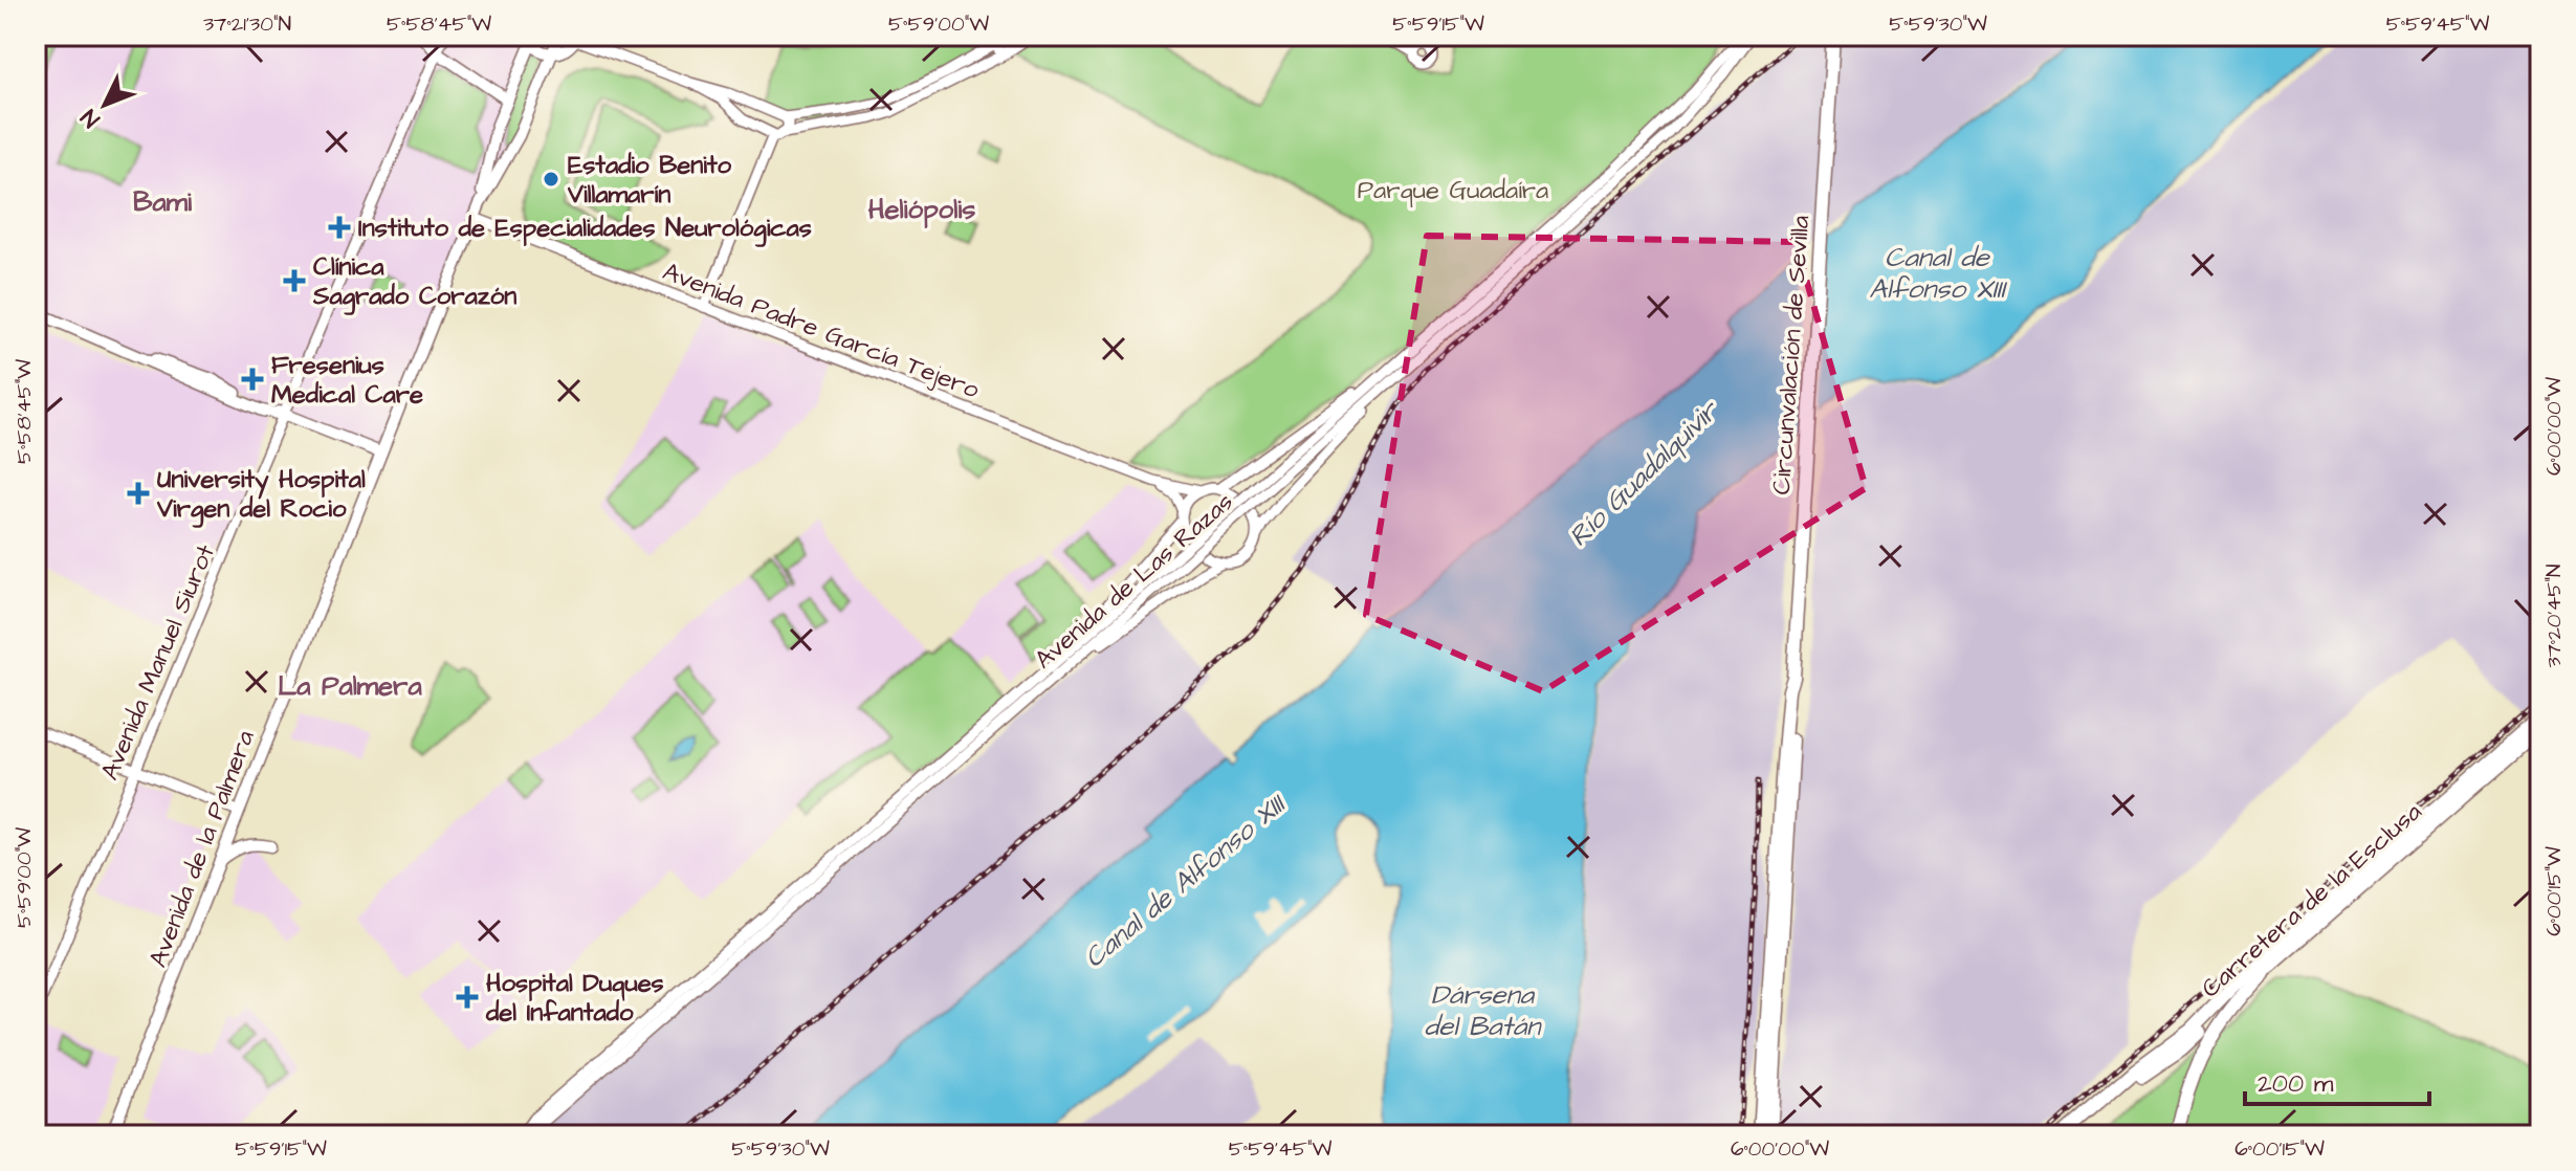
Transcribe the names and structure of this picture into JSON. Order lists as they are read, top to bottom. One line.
{"streets":{"highway":["Circunvalación de Sevilla","Carretera de la Esclusa"],"main road":["Avenida Padre García Tejero","Avenida de Las Razas","Avenida Manuel Siurot","Avenida de la Palmera"]},"crossings":[["Avenida Padre García Tejero","Avenida de la Palmera"]],"districts":["Bami","Heliópolis","La Palmera"],"water":["Canal de Alfonso XIII","Río Guadalquivir","Dársena del Batán"],"parks":["Parque Guadaíra"],"places":{"other":["Estadio Benito Villamarín"],"health":["Instituto de Especialidades Neurológicas","Clínica Sagrado Corazón","Fresenius Medical Care","University Hospital Virgen del Rocio","Hospital Duques del Infantado"]},"scale_bar":"200 m","north":"bottom left","coordinates":["37°21'30\"N","5°58'45\"W","5°59'00\"W","5°59'15\"W","5°59'30\"W","5°59'45\"W","6°00'00\"W","37°20'45\"N","6°00'15\"W"]}
